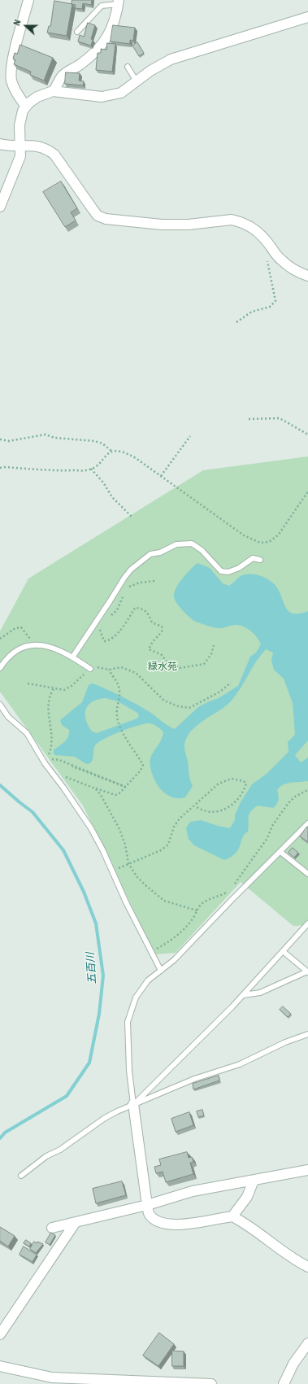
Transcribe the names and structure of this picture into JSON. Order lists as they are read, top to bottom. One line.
{"water":["五百川"],"parks":["緑水苑"],"north":"left"}
